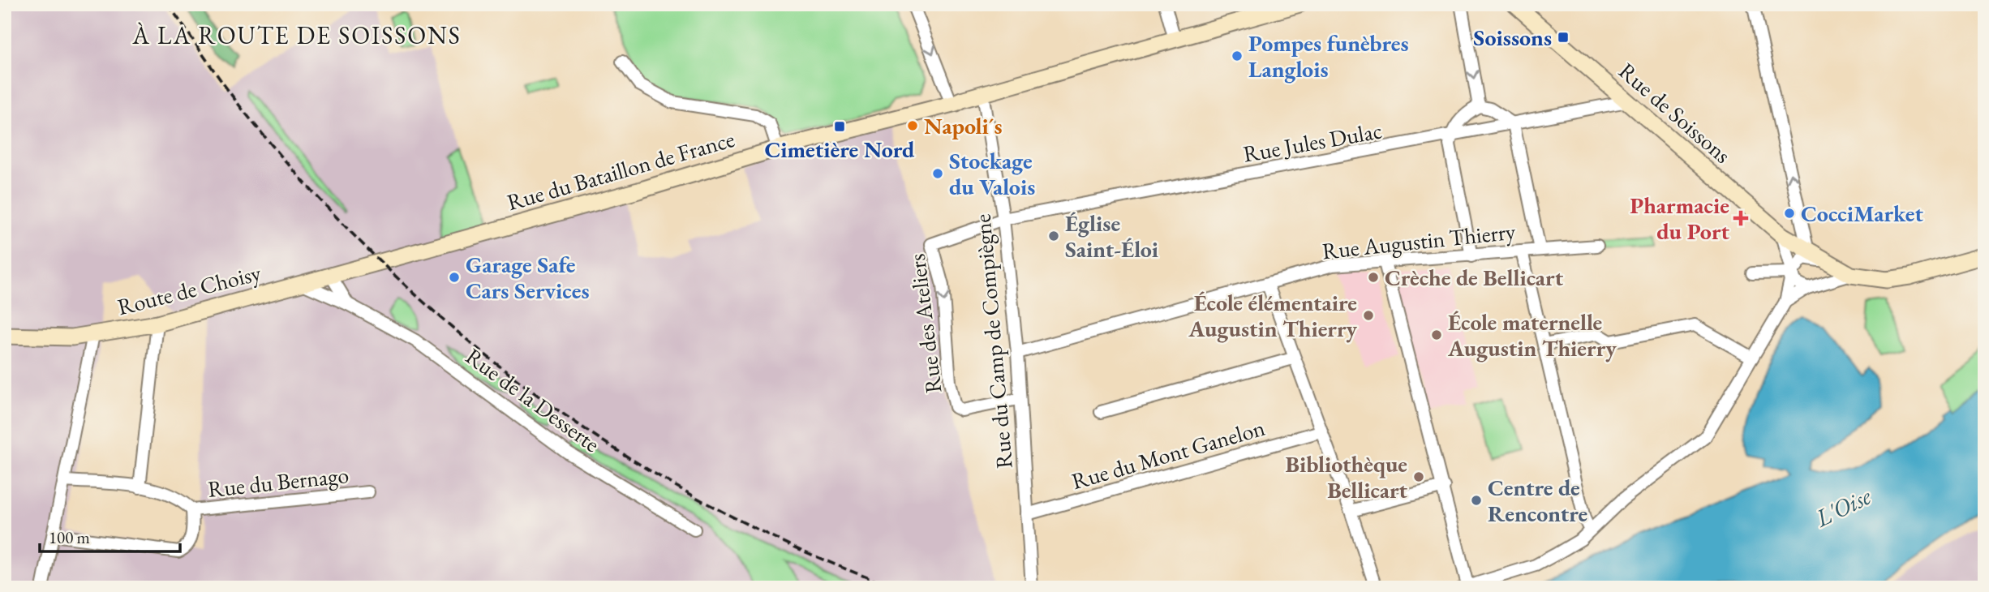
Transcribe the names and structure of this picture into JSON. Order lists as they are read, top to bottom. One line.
{"streets":{"street":["Rue de Soissons","Rue Jules Dulac","Rue du Bataillon de France","Rue Augustin Thierry","Route de Choisy","Rue des Ateliers","Rue du Camp de Compiègne","Rue de la Desserte","Rue du Mont Ganelon","Rue du Bernago"]},"crossings":[["Rue de Soissons","Rue Jules Dulac"],["Rue Jules Dulac","Rue des Ateliers"],["Rue Jules Dulac","Rue du Camp de Compiègne"],["Rue du Bataillon de France","Route de Choisy"],["Rue du Bataillon de France","Rue du Camp de Compiègne"],["Rue Augustin Thierry","Rue du Camp de Compiègne"],["Route de Choisy","Rue de la Desserte"],["Rue des Ateliers","Rue du Camp de Compiègne"],["Rue du Camp de Compiègne","Rue du Mont Ganelon"]],"districts":["À LA ROUTE DE SOISSONS"],"water":["L'Oise"],"places":{"transit":["Soissons","Cimetière Nord"],"other":["Pompes funèbres Langlois","Napoli´s","Stockage du Valois","CocciMarket","Église Saint-Éloi","Garage Safe Cars Services","Crèche de Bellicart","École élémentaire Augustin Thierry","École maternelle Augustin Thierry","Bibliothèque Bellicart","Centre de Rencontre"],"health":["Pharmacie du Port"]},"scale_bar":"100 m"}
